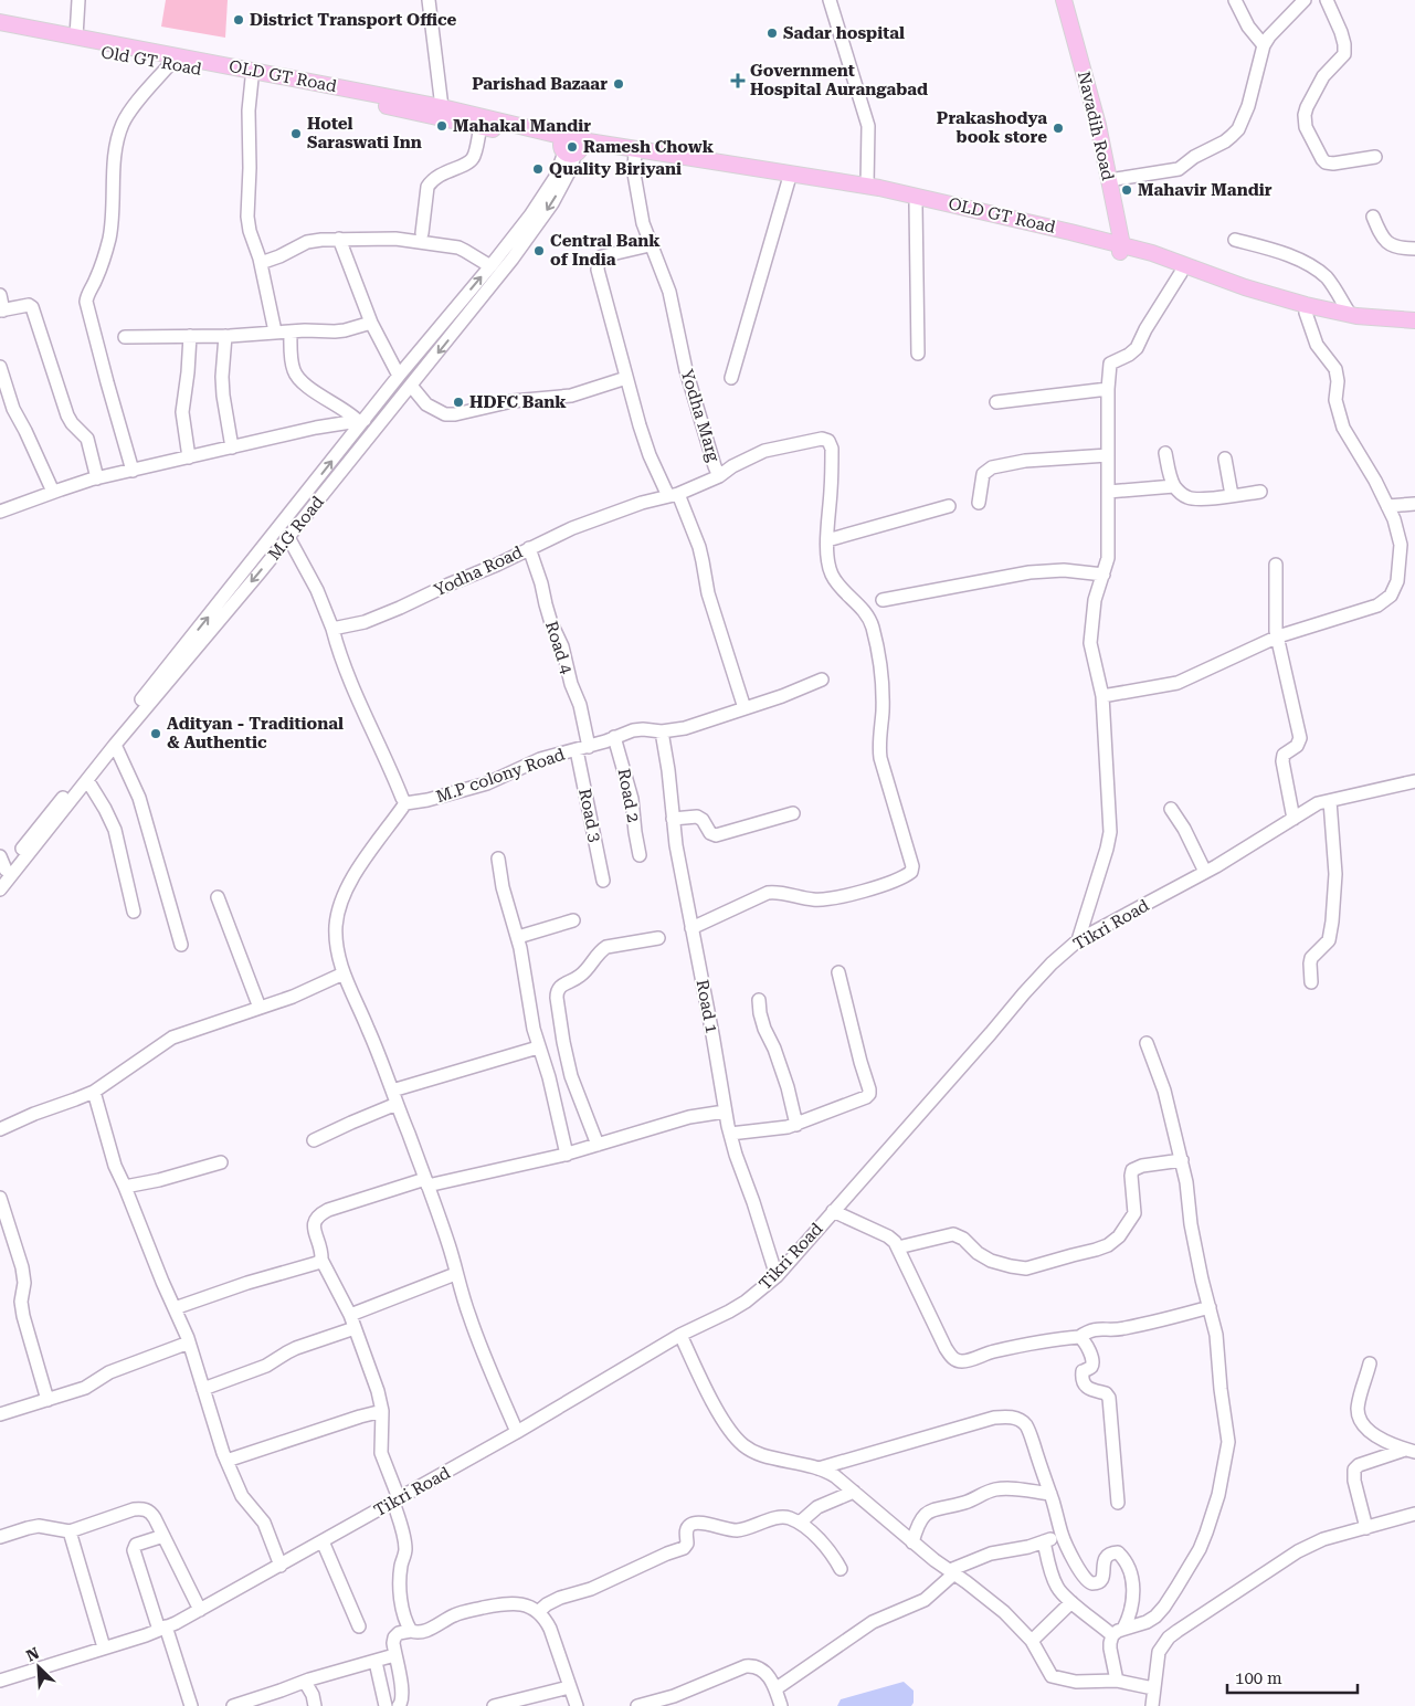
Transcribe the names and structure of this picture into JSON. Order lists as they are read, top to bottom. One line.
{"streets":{"main road":["Old GT Road","OLD GT Road","Navadih Road"],"street":["Yodha Marg","M.G Road","Yodha Road","Road 4","M.P colony Road","Road 2","Road 3","Tikri Road","Road 1"]},"crossings":[["Old GT Road","OLD GT Road"],["Old GT Road","M.G Road"],["OLD GT Road","Navadih Road"],["OLD GT Road","Yodha Marg"],["OLD GT Road","M.G Road"],["Yodha Marg","Yodha Road"],["Yodha Marg","Road 1"],["Yodha Road","Road 4"],["Road 4","M.P colony Road"],["Road 4","Road 3"],["M.P colony Road","Road 2"],["M.P colony Road","Road 3"],["M.P colony Road","Road 1"],["Tikri Road","Road 1"]],"places":{"other":["District Transport Office","Sadar hospital","Parishad Bazaar","Mahakal Mandir","Prakashodya book store","Hotel Saraswati Inn","Ramesh Chowk","Quality Biriyani","Mahavir Mandir","Central Bank of India","HDFC Bank","Adityan - Traditional & Authentic"],"health":["Government Hospital Aurangabad"]},"scale_bar":"100 m","north":"top left"}
